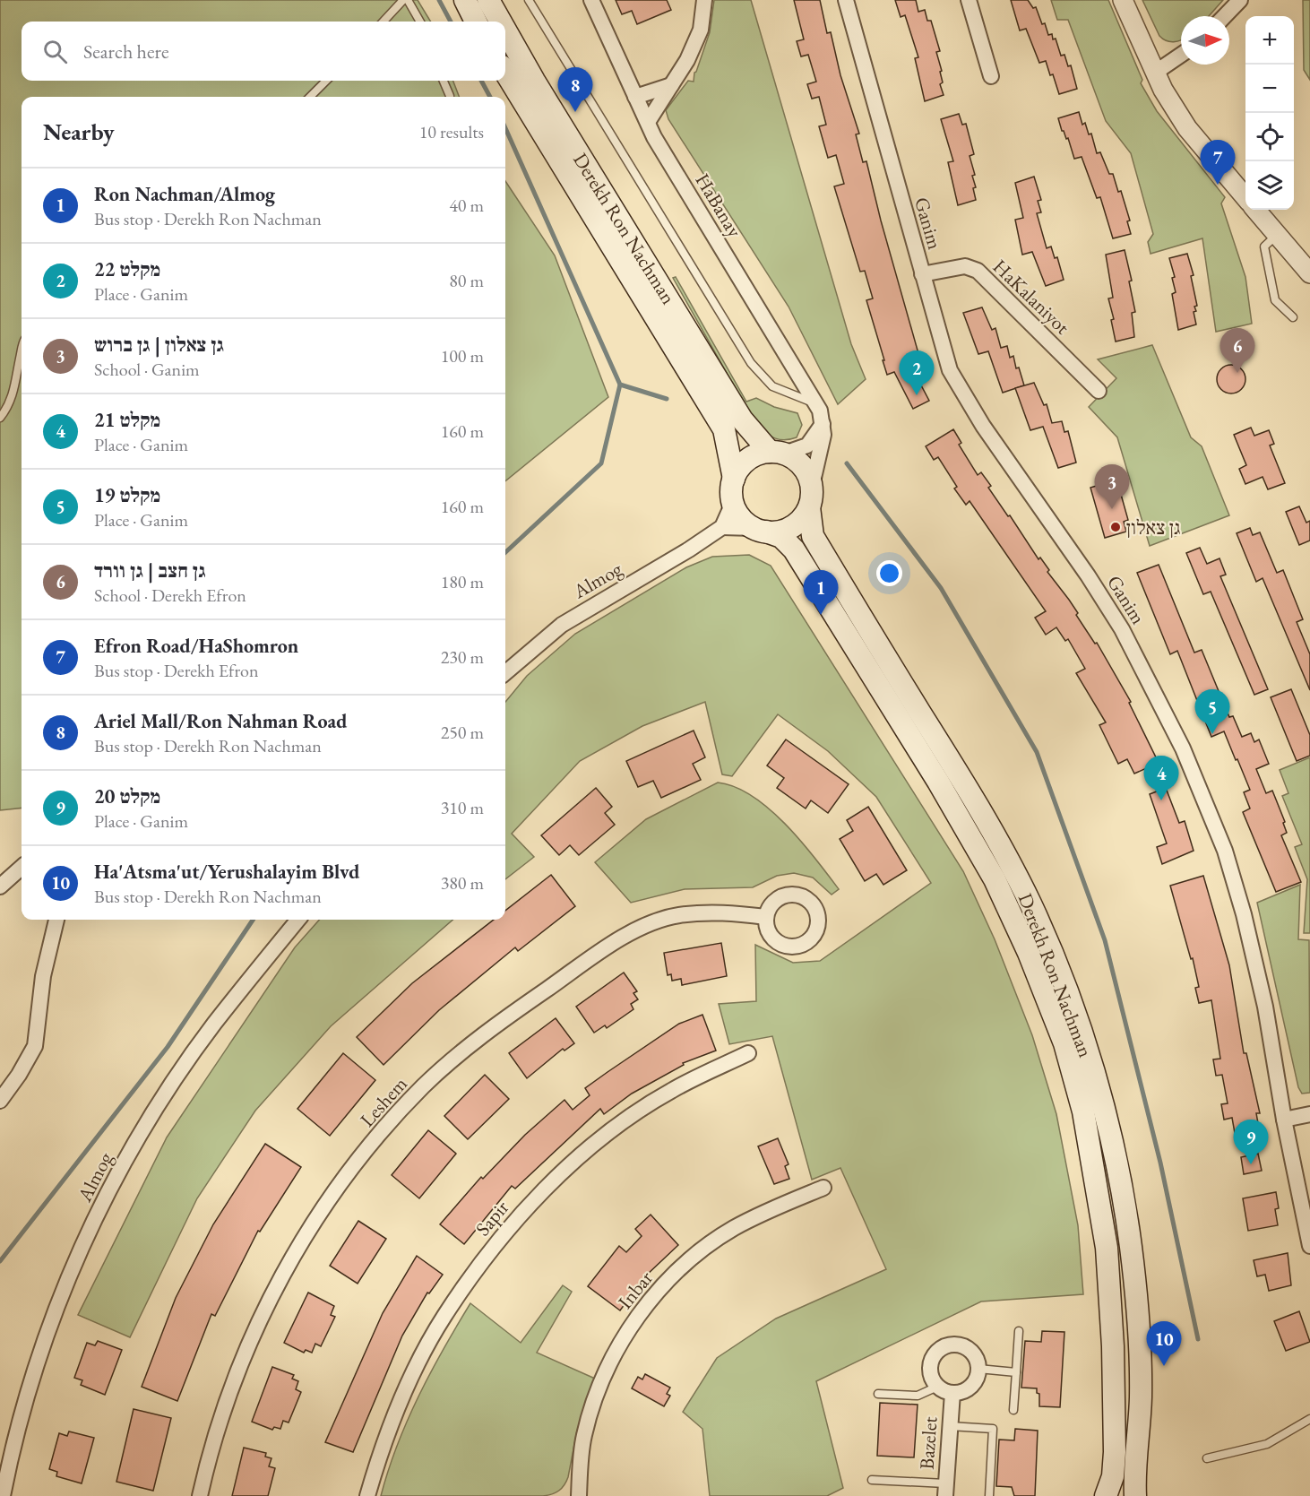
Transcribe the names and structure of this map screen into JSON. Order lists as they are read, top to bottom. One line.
{"streets":{"main road":["Derekh Ron Nachman"],"street":["HaBanay","Ganim","HaKalaniyot","Almog","Leshem","Sapir","Inbar","Bazelet"]},"crossings":[["HaBanay","Derekh Ron Nachman"],["Ganim","HaKalaniyot"]],"places":["גן צאלון"],"north":"right","page":{"map_buttons":["+","−"],"search":"Search here","pins":["8","7","6","2","3","1","5","4","9","10"],"heading":["Nearby","10 results"],"list":[{"mark":"1","name":"Ron Nachman/Almog","note":"Bus stop · Derekh Ron Nachman","value":"40 m"},{"mark":"2","name":"מקלט 22","note":"Place · Ganim","value":"80 m"},{"mark":"3","name":"גן צאלון | גן ברוש","note":"School · Ganim","value":"100 m"},{"mark":"4","name":"מקלט 21","note":"Place · Ganim","value":"160 m"},{"mark":"5","name":"מקלט 19","note":"Place · Ganim","value":"160 m"},{"mark":"6","name":"גן חצב | גן וורד","note":"School · Derekh Efron","value":"180 m"},{"mark":"7","name":"Efron Road/HaShomron","note":"Bus stop · Derekh Efron","value":"230 m"},{"mark":"8","name":"Ariel Mall/Ron Nahman Road","note":"Bus stop · Derekh Ron Nachman","value":"250 m"},{"mark":"9","name":"מקלט 20","note":"Place · Ganim","value":"310 m"},{"mark":"10","name":"Ha'Atsma'ut/Yerushalayim Blvd","note":"Bus stop · Derekh Ron Nachman","value":"380 m"}]}}
